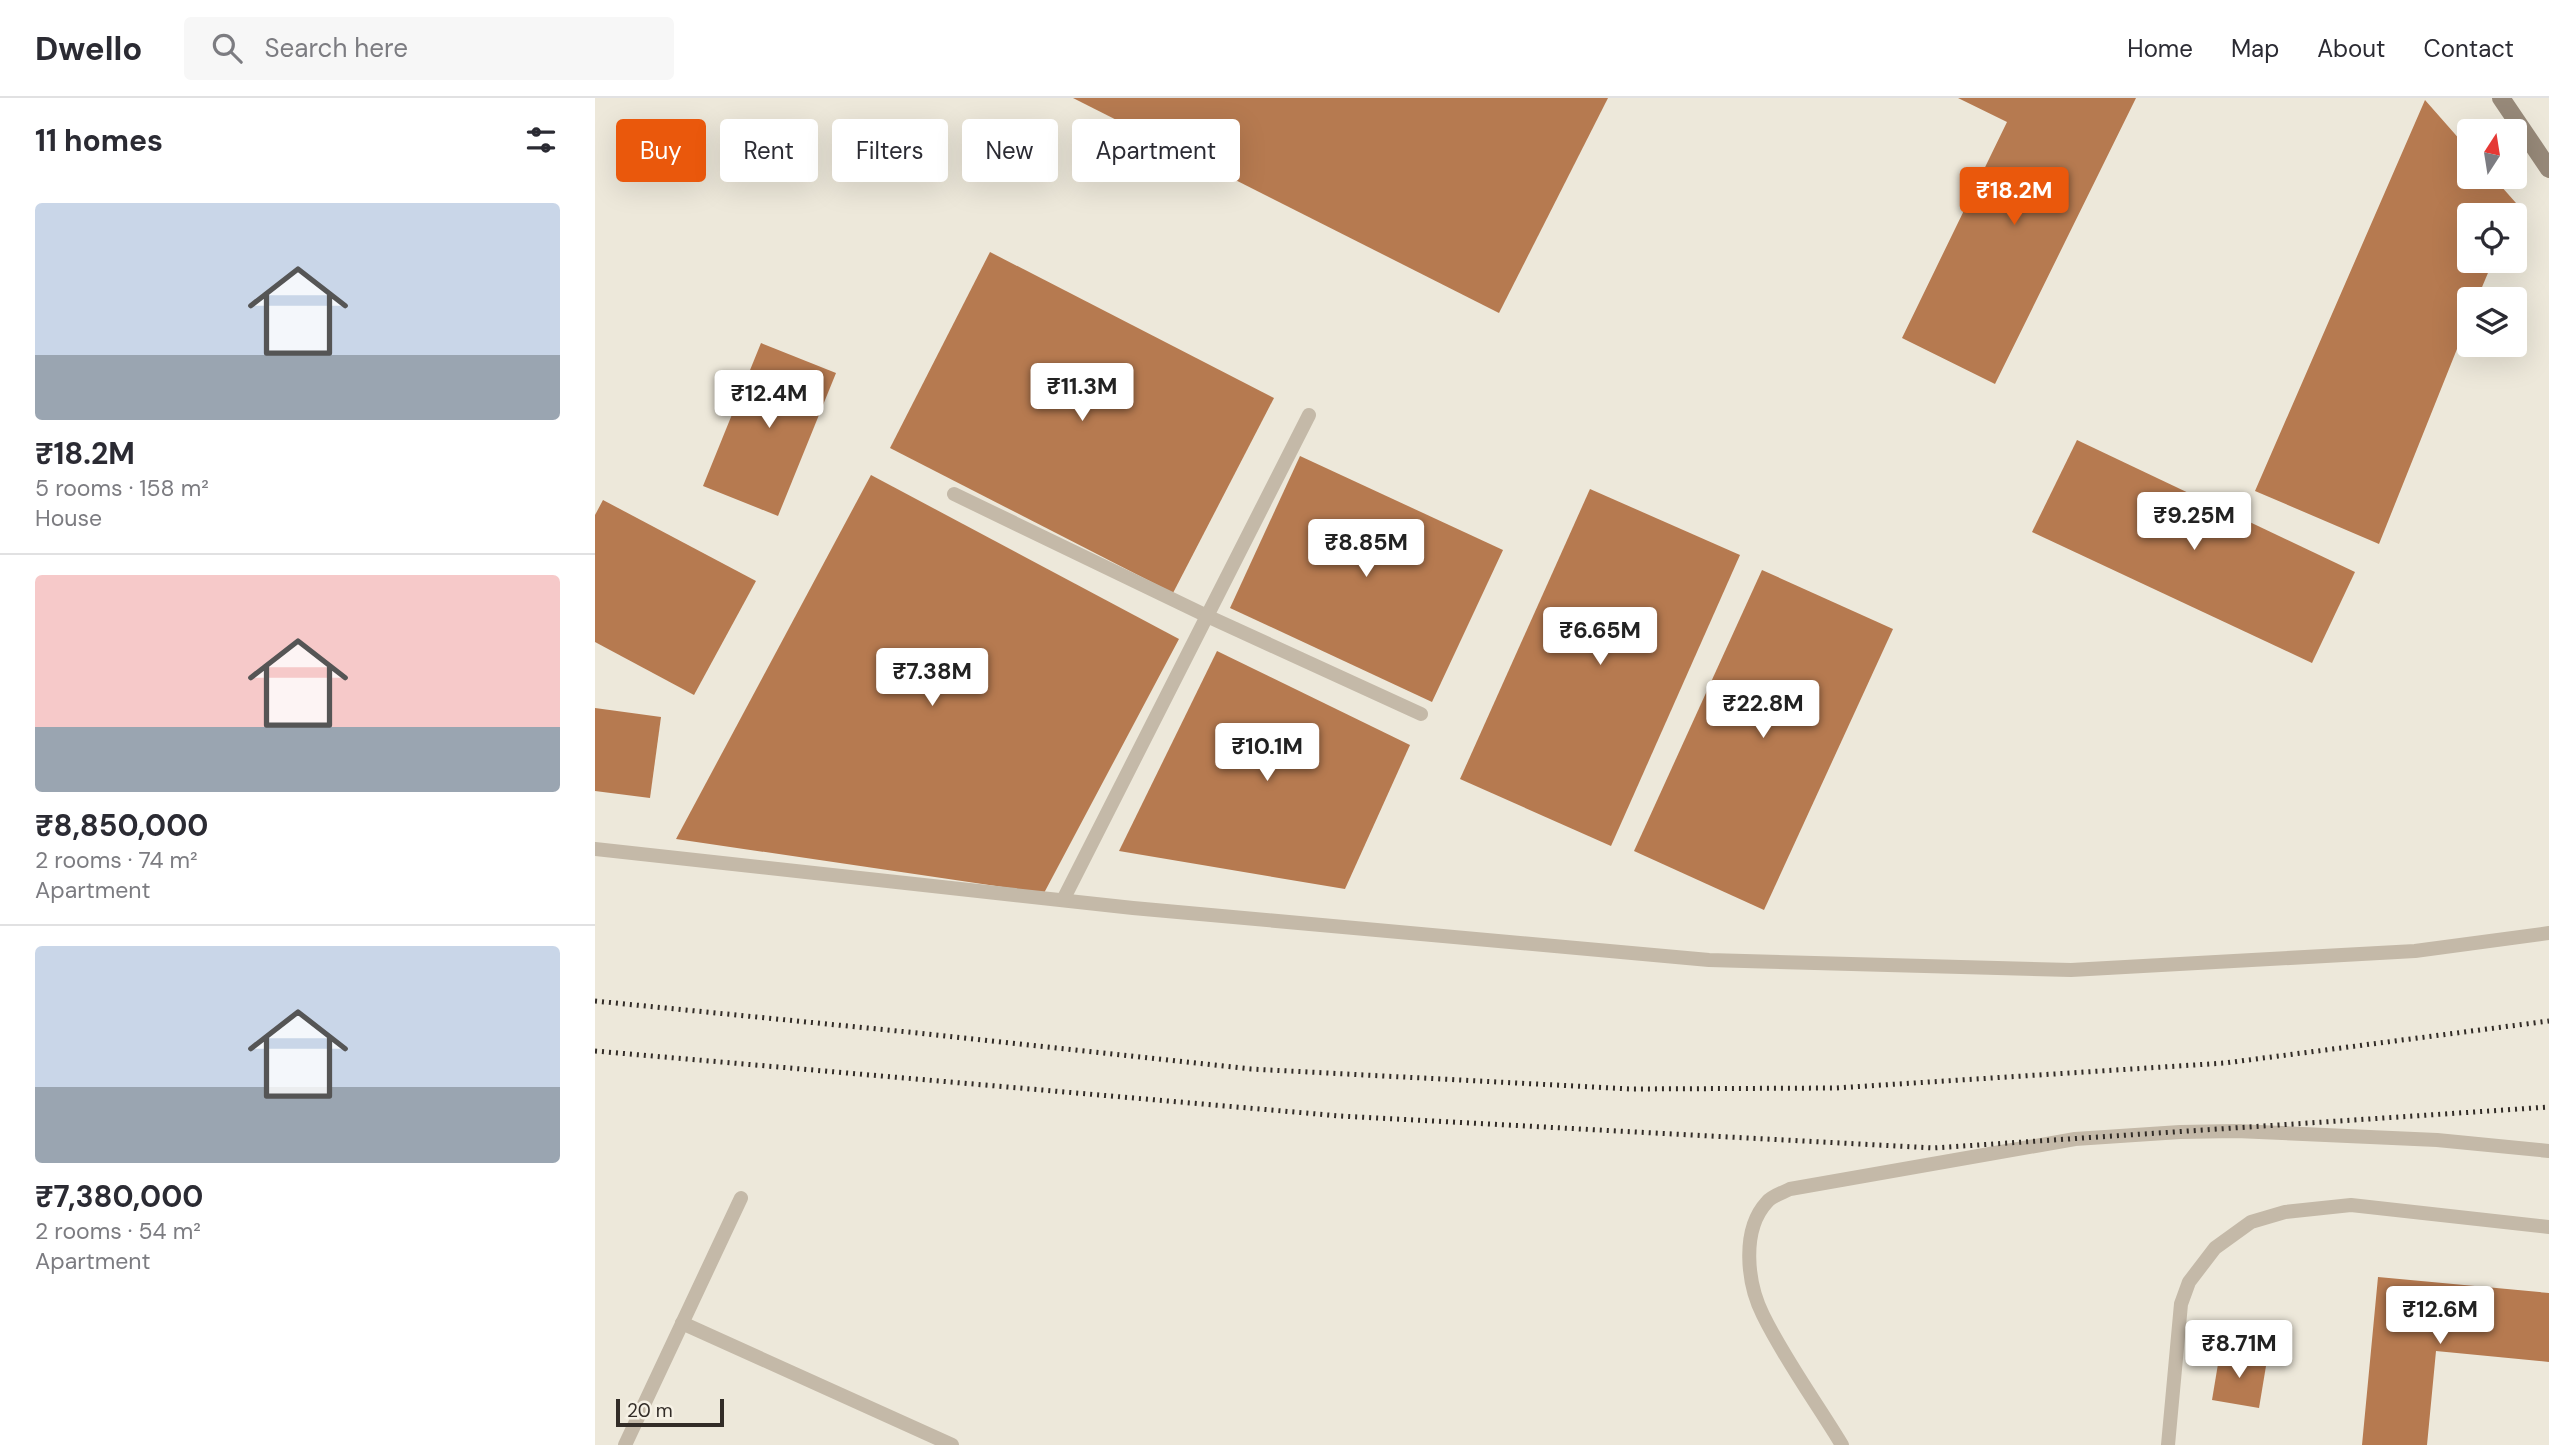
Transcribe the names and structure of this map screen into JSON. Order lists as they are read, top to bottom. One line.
{"scale_bar":"20 m","north":"top","page":{"header":"Dwello","search":"Search here","nav":["Home","Map","About","Contact"],"heading":"11 homes","chip":["Buy","Rent","Filters","New","Apartment"],"price":["₹18.2M","₹11.3M","₹12.4M","₹9.25M","₹8.85M","₹6.65M","₹7.38M","₹22.8M","₹10.1M","₹12.6M","₹8.71M"],"list":[{"name":"₹18.2M","note":"5 rooms · 158 m² · House"},{"name":"₹8,850,000","note":"2 rooms · 74 m² · Apartment"},{"name":"₹7,380,000","note":"2 rooms · 54 m² · Apartment"}],"scale":"20 m"}}
